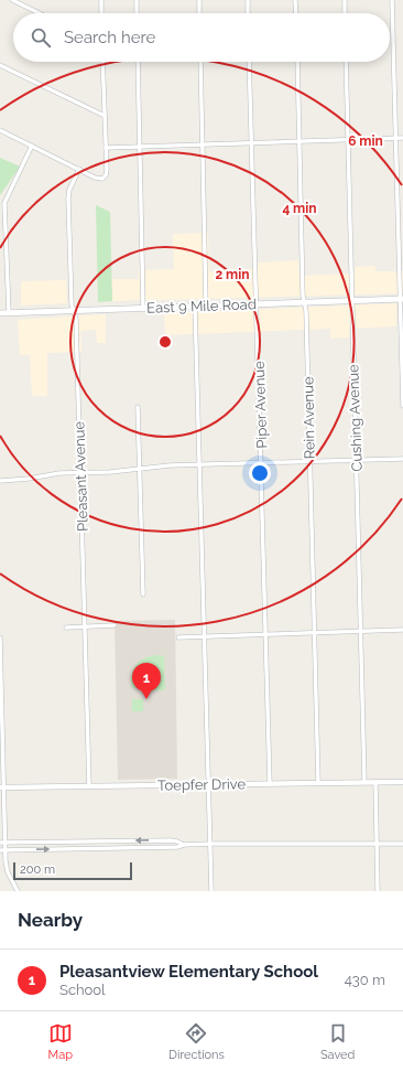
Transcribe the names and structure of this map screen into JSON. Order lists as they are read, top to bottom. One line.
{"streets":{"main road":["East 9 Mile Road"],"street":["Piper Avenue","Rein Avenue","Cushing Avenue","Pleasant Avenue","Toepfer Drive"]},"crossings":[["East 9 Mile Road","Piper Avenue"],["East 9 Mile Road","Rein Avenue"],["East 9 Mile Road","Cushing Avenue"],["East 9 Mile Road","Pleasant Avenue"],["Piper Avenue","Toepfer Drive"],["Rein Avenue","Toepfer Drive"],["Cushing Avenue","Toepfer Drive"],["Pleasant Avenue","Toepfer Drive"]],"scale_bar":"200 m","page":{"search":"Search here","pins":"1","scale":"200 m","heading":"Nearby","list":[{"mark":"1","name":"Pleasantview Elementary School","note":"School","value":"430 m"}],"nav":["Map","Directions","Saved"]},"rings":["6 min","4 min","2 min"]}
